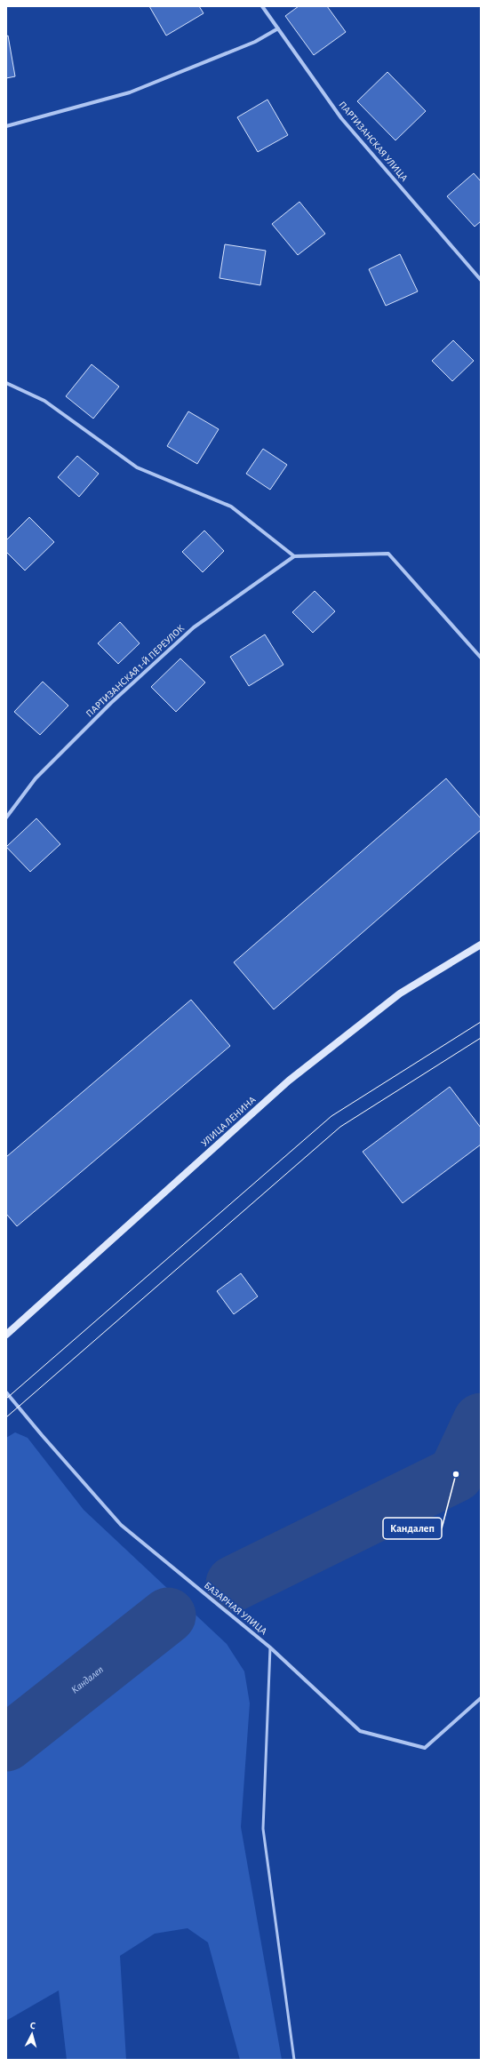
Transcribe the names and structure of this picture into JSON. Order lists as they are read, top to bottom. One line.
{"streets":{"main road":["УЛИЦА ЛЕНИНА"],"street":["ПАРТИЗАНСКАЯ УЛИЦА","ПАРТИЗАНСКАЯ 1-Й ПЕРЕУЛОК","БАЗАРНАЯ УЛИЦА"]},"water":["Кандалеп"],"places":["Кандалеп"],"north":"top"}
